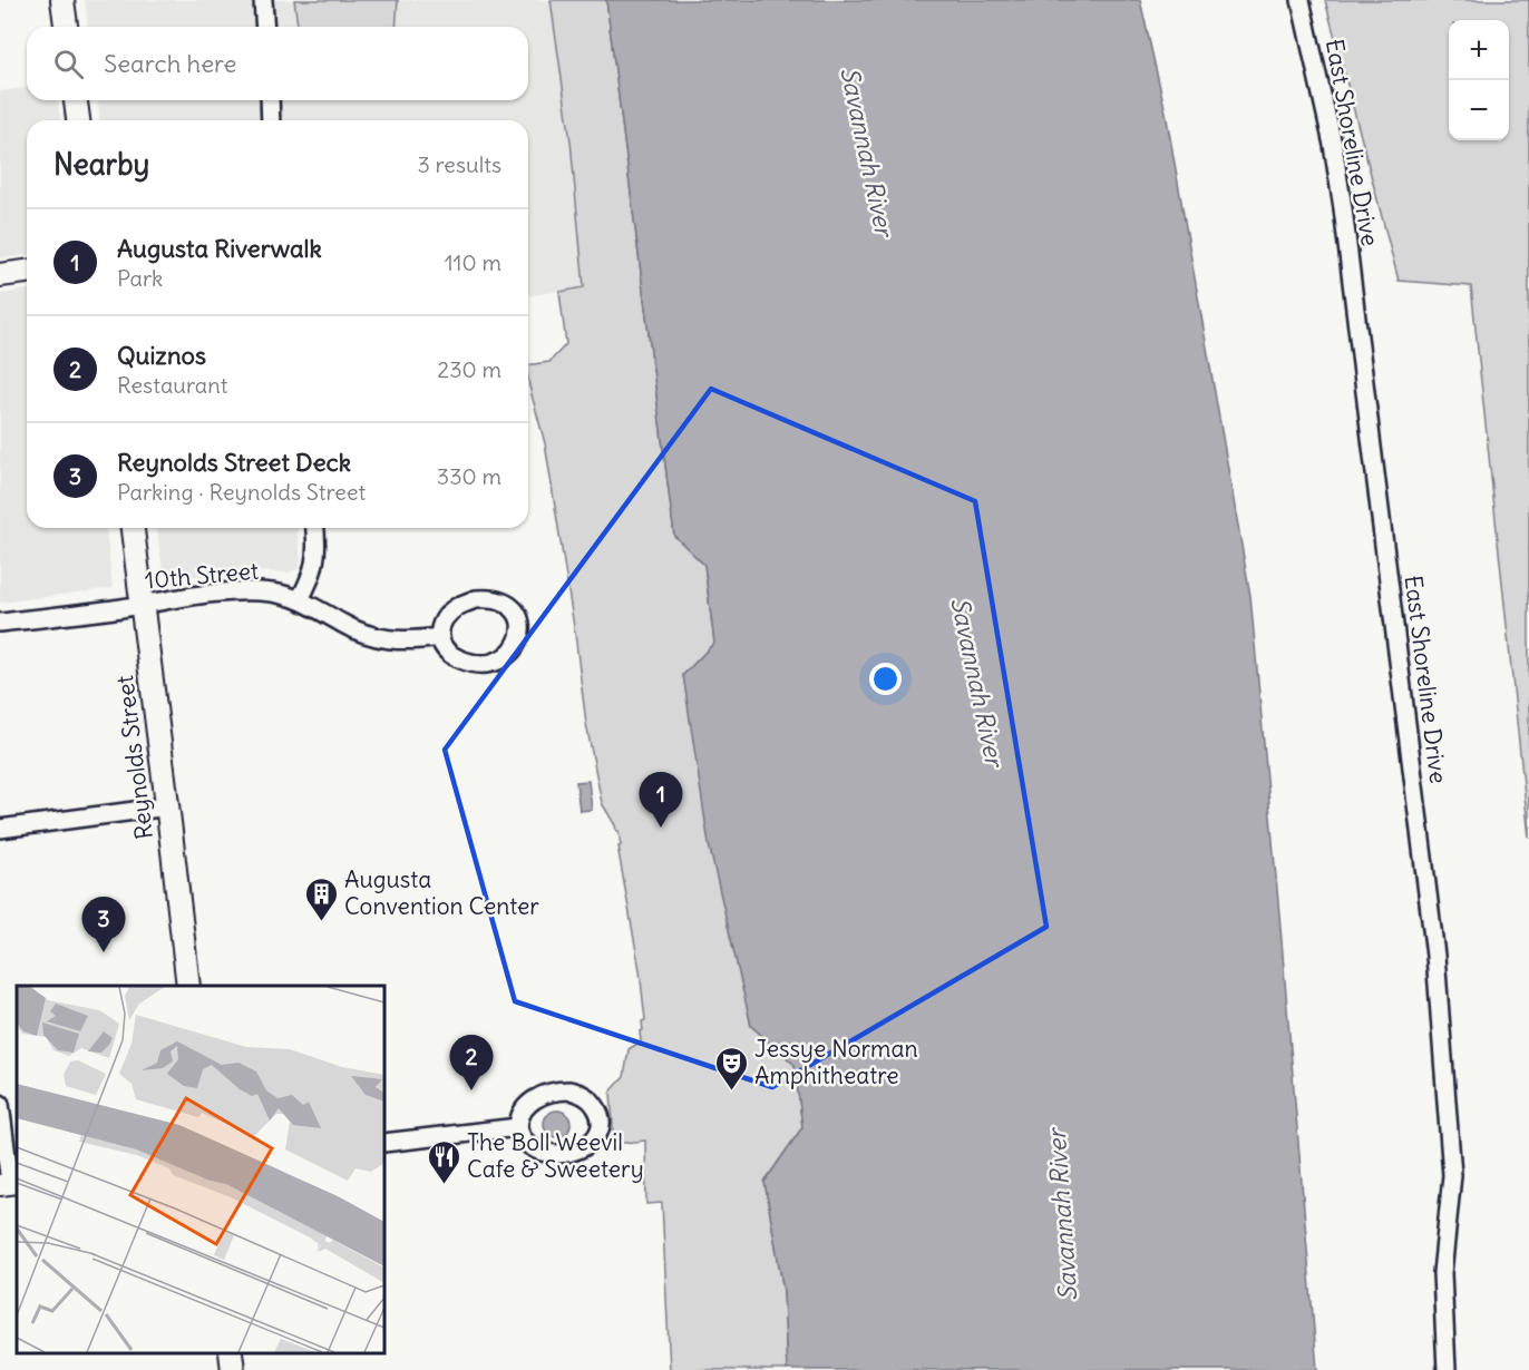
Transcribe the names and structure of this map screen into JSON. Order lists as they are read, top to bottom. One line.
{"streets":{"main road":["Reynolds Street"],"street":["East Shoreline Drive","10th Street"]},"crossings":[["10th Street","Reynolds Street"]],"water":["Savannah River"],"places":{"building":["Augusta Convention Center"],"theatre":["Jessye Norman Amphitheatre"],"restaurant":["The Boll Weevil Cafe & Sweetery"]},"page":{"map_buttons":["+","−"],"search":"Search here","heading":["Nearby","3 results"],"list":[{"mark":"1","name":"Augusta Riverwalk","note":"Park","value":"110 m"},{"mark":"2","name":"Quiznos","note":"Restaurant","value":"230 m"},{"mark":"3","name":"Reynolds Street Deck","note":"Parking · Reynolds Street","value":"330 m"}],"pins":["1","3","2"]}}
